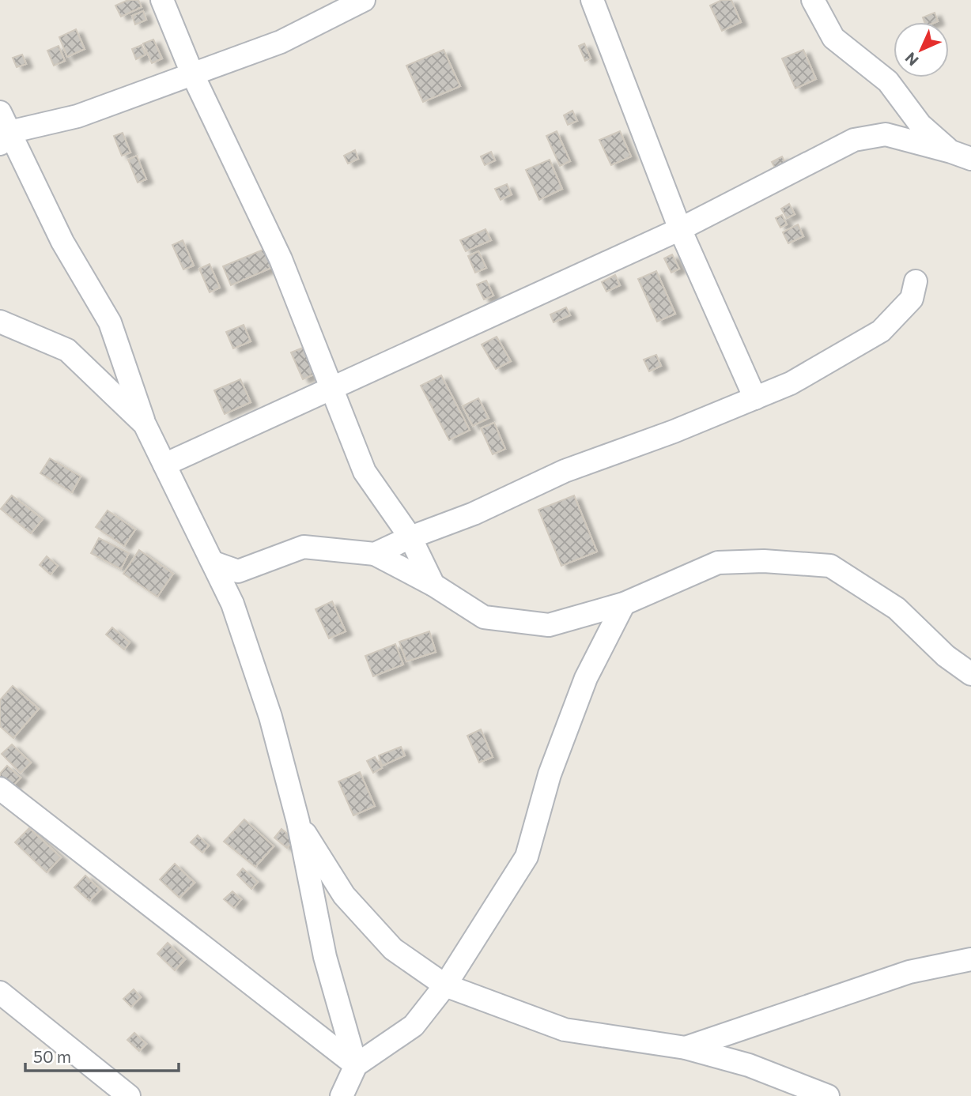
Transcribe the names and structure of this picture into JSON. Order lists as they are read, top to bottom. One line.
{"scale_bar":"50 m","north":"bottom left"}
